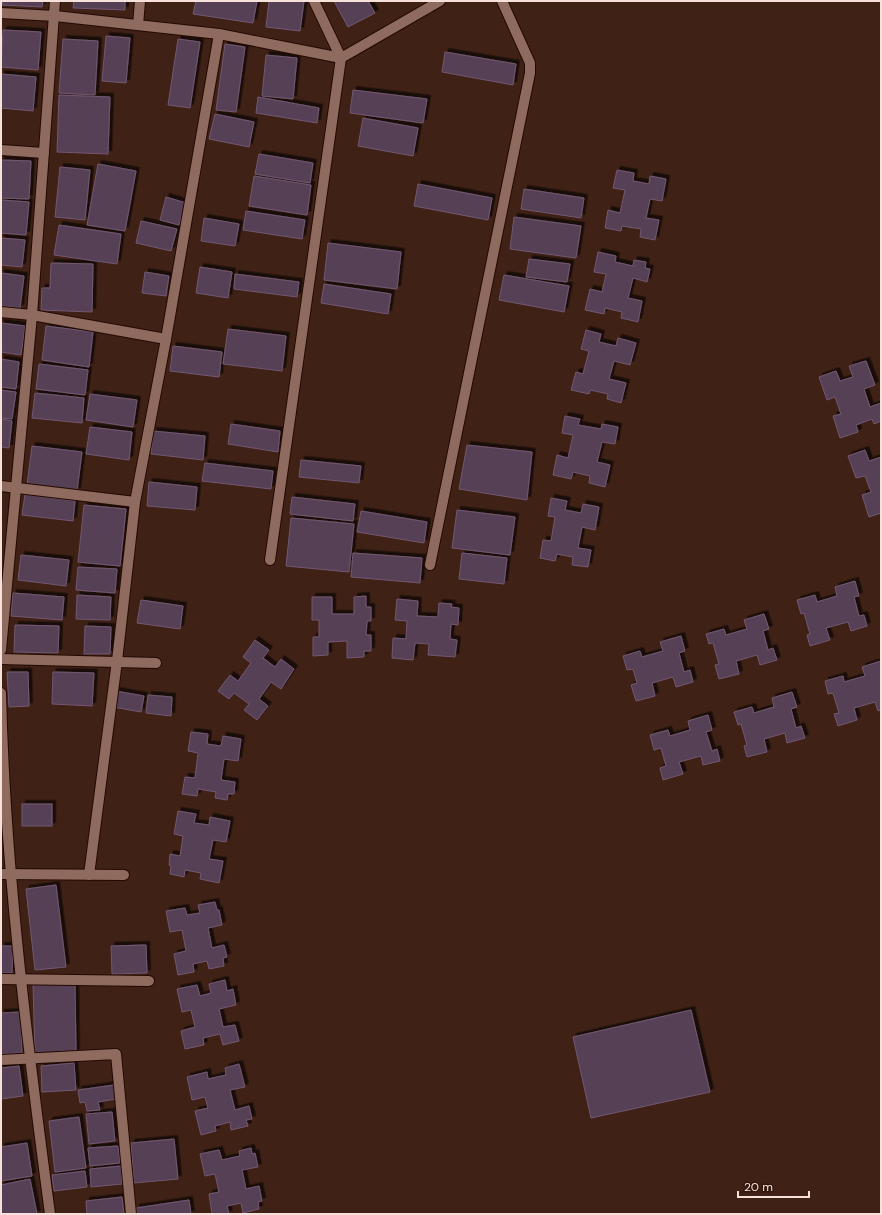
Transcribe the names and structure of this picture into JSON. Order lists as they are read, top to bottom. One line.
{"scale_bar":"20 m"}
